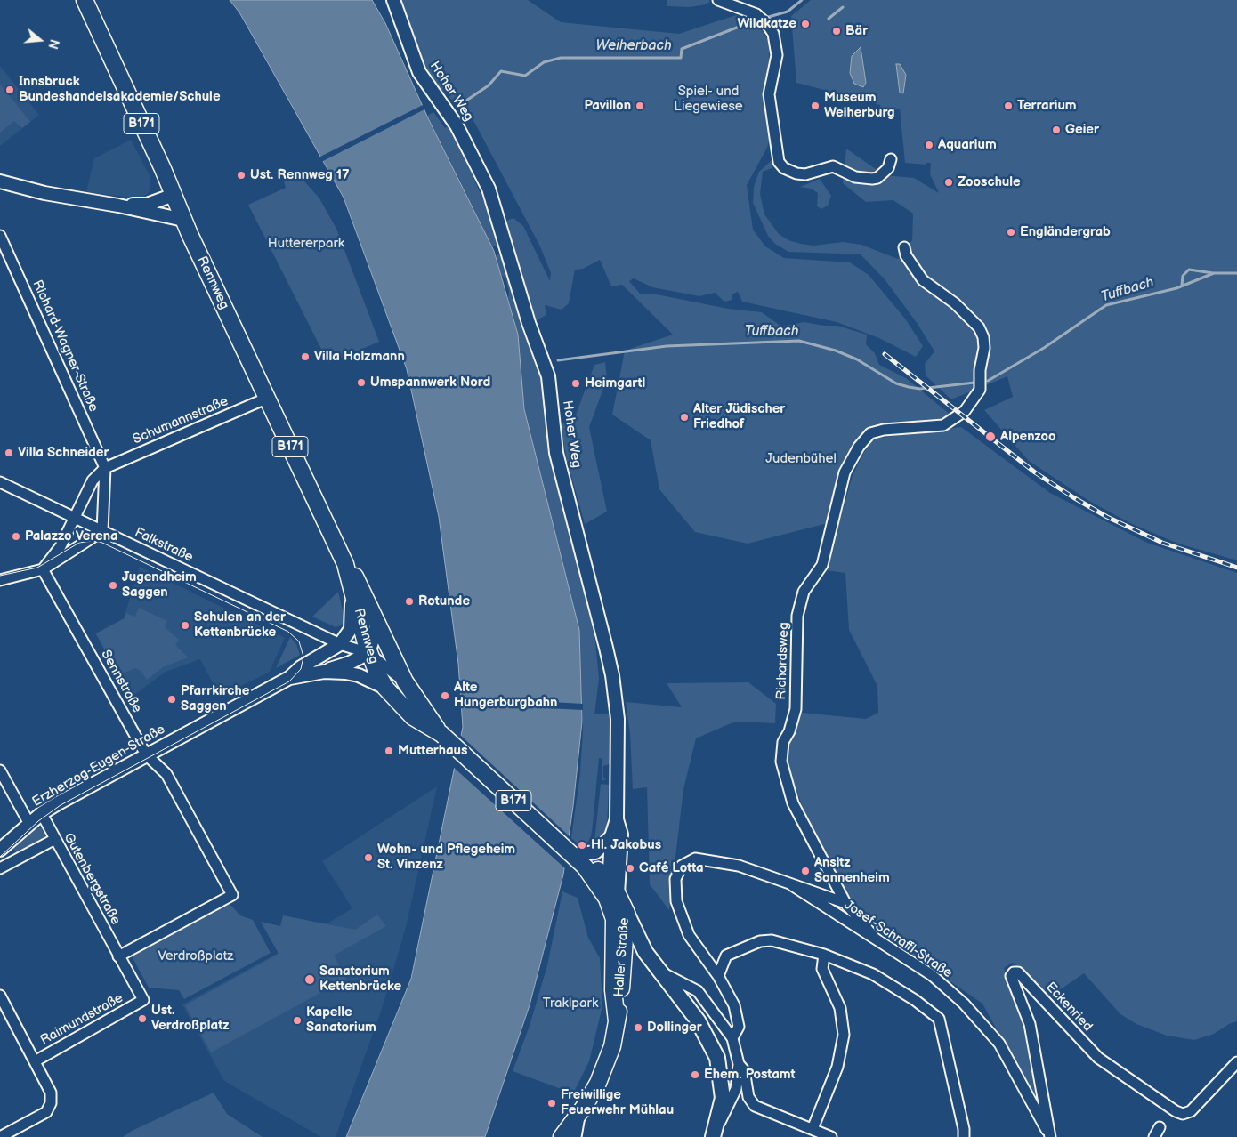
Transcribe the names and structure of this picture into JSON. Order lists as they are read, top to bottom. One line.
{"streets":{"main road":["B171","Rennweg","Haller Straße"],"street":["Hoher Weg","Richard-Wagner-Straße","Schumannstraße","Falkstraße","Richardsweg","Sennstraße","Erzherzog-Eugen-Straße","Gutenbergstraße","Josef-Schraffl-Straße","Eckenried","Raimundstraße"]},"crossings":[["Hoher Weg","Haller Straße"],["Rennweg","Schumannstraße"],["Rennweg","Falkstraße"],["Rennweg","Haller Straße"],["Richard-Wagner-Straße","Schumannstraße"],["Richardsweg","Josef-Schraffl-Straße"],["Sennstraße","Erzherzog-Eugen-Straße"],["Sennstraße","Gutenbergstraße"],["Sennstraße","Raimundstraße"],["Erzherzog-Eugen-Straße","Gutenbergstraße"],["Gutenbergstraße","Raimundstraße"],["Josef-Schraffl-Straße","Eckenried"]],"water":["Weiherbach","Tuffbach"],"parks":["Spiel- und Liegewiese","Huttererpark","Judenbühel","Verdroßplatz","Traklpark"],"places":["Wildkatze","Bär","Innsbruck Bundeshandelsakademie/Schule","Pavillon","Museum Weiherburg","Terrarium","Geier","Aquarium","Ust. Rennweg 17","Zooschule","Engländergrab","Villa Holzmann","Umspannwerk Nord","Heimgartl","Alter Jüdischer Friedhof","Alpenzoo","Villa Schneider","Palazzo Verena","Jugendheim Saggen","Rotunde","Schulen an der Kettenbrücke","Alte Hungerburgbahn","Pfarrkirche Saggen","Mutterhaus","Hl. Jakobus","Wohn- und Pflegeheim St. Vinzenz","Café Lotta","Ansitz Sonnenheim","Sanatorium Kettenbrücke","Ust. Verdroßplatz","Kapelle Sanatorium","Dollinger","Ehem. Postamt","Freiwillige Feuerwehr Mühlau"],"north":"right"}
